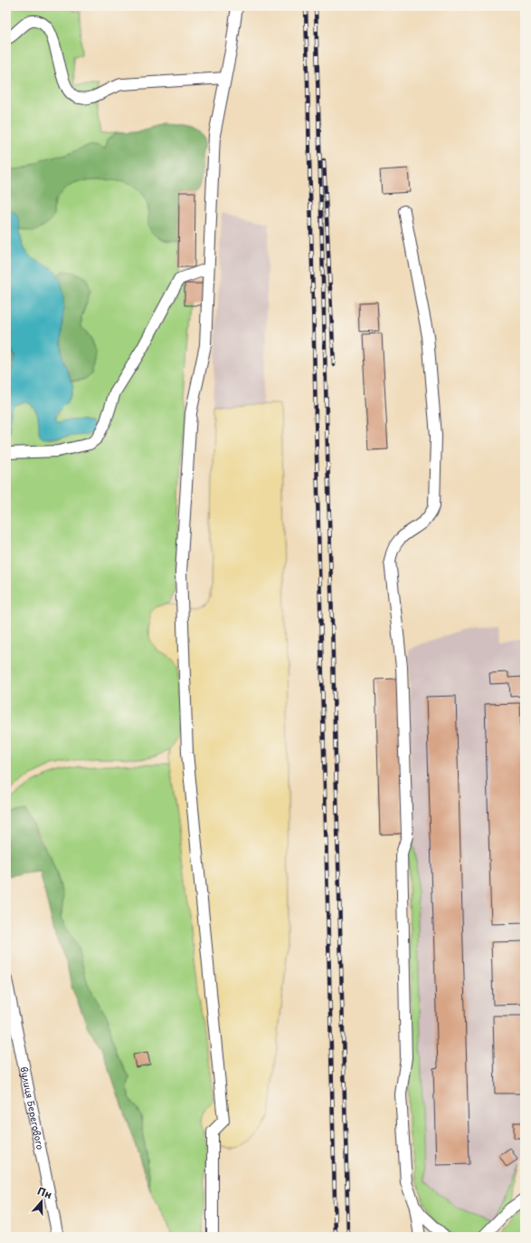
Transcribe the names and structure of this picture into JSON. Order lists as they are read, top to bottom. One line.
{"streets":{"street":["вулиця Берегового"]},"north":"top"}
